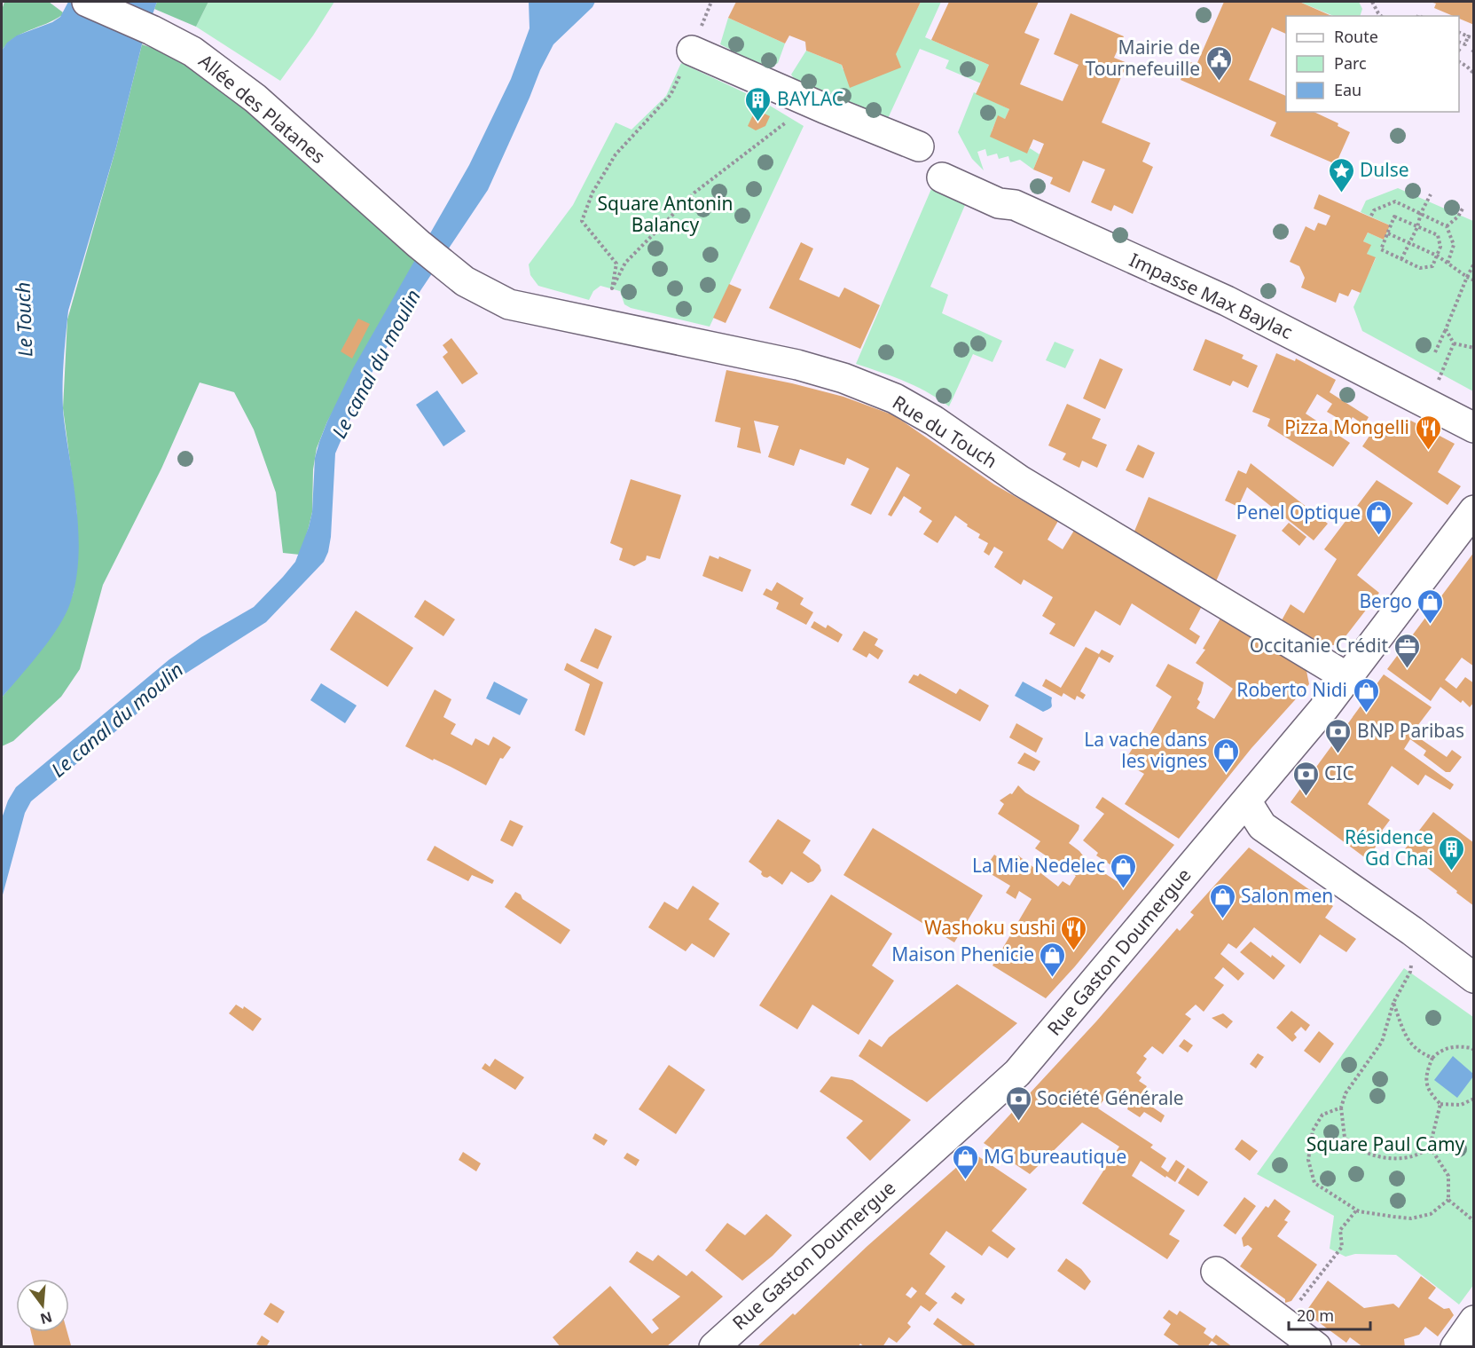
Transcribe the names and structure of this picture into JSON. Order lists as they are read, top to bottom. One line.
{"streets":{"street":["Allée des Platanes","Impasse Max Baylac","Rue du Touch","Rue Gaston Doumergue"]},"crossings":[["Allée des Platanes","Rue du Touch"],["Rue du Touch","Rue Gaston Doumergue"]],"water":["Le Touch","Le canal du moulin"],"parks":["Square Antonin Balancy","Square Paul Camy"],"places":{"public building":["Mairie de Tournefeuille"],"building":["BAYLAC","Résidence Gd Chai"],"place":["Dulse"],"restaurant":["Pizza Mongelli","Washoku sushi"],"shop":["Penel Optique","Bergo","Roberto Nidi","La vache dans les vignes","La Mie Nedelec","Salon men","Maison Phenicie","MG bureautique"],"office":["Occitanie Crédit"],"bank":["BNP Paribas","CIC","Société Générale"]},"legend":["Route","Parc","Eau"],"scale_bar":"20 m","north":"bottom"}
